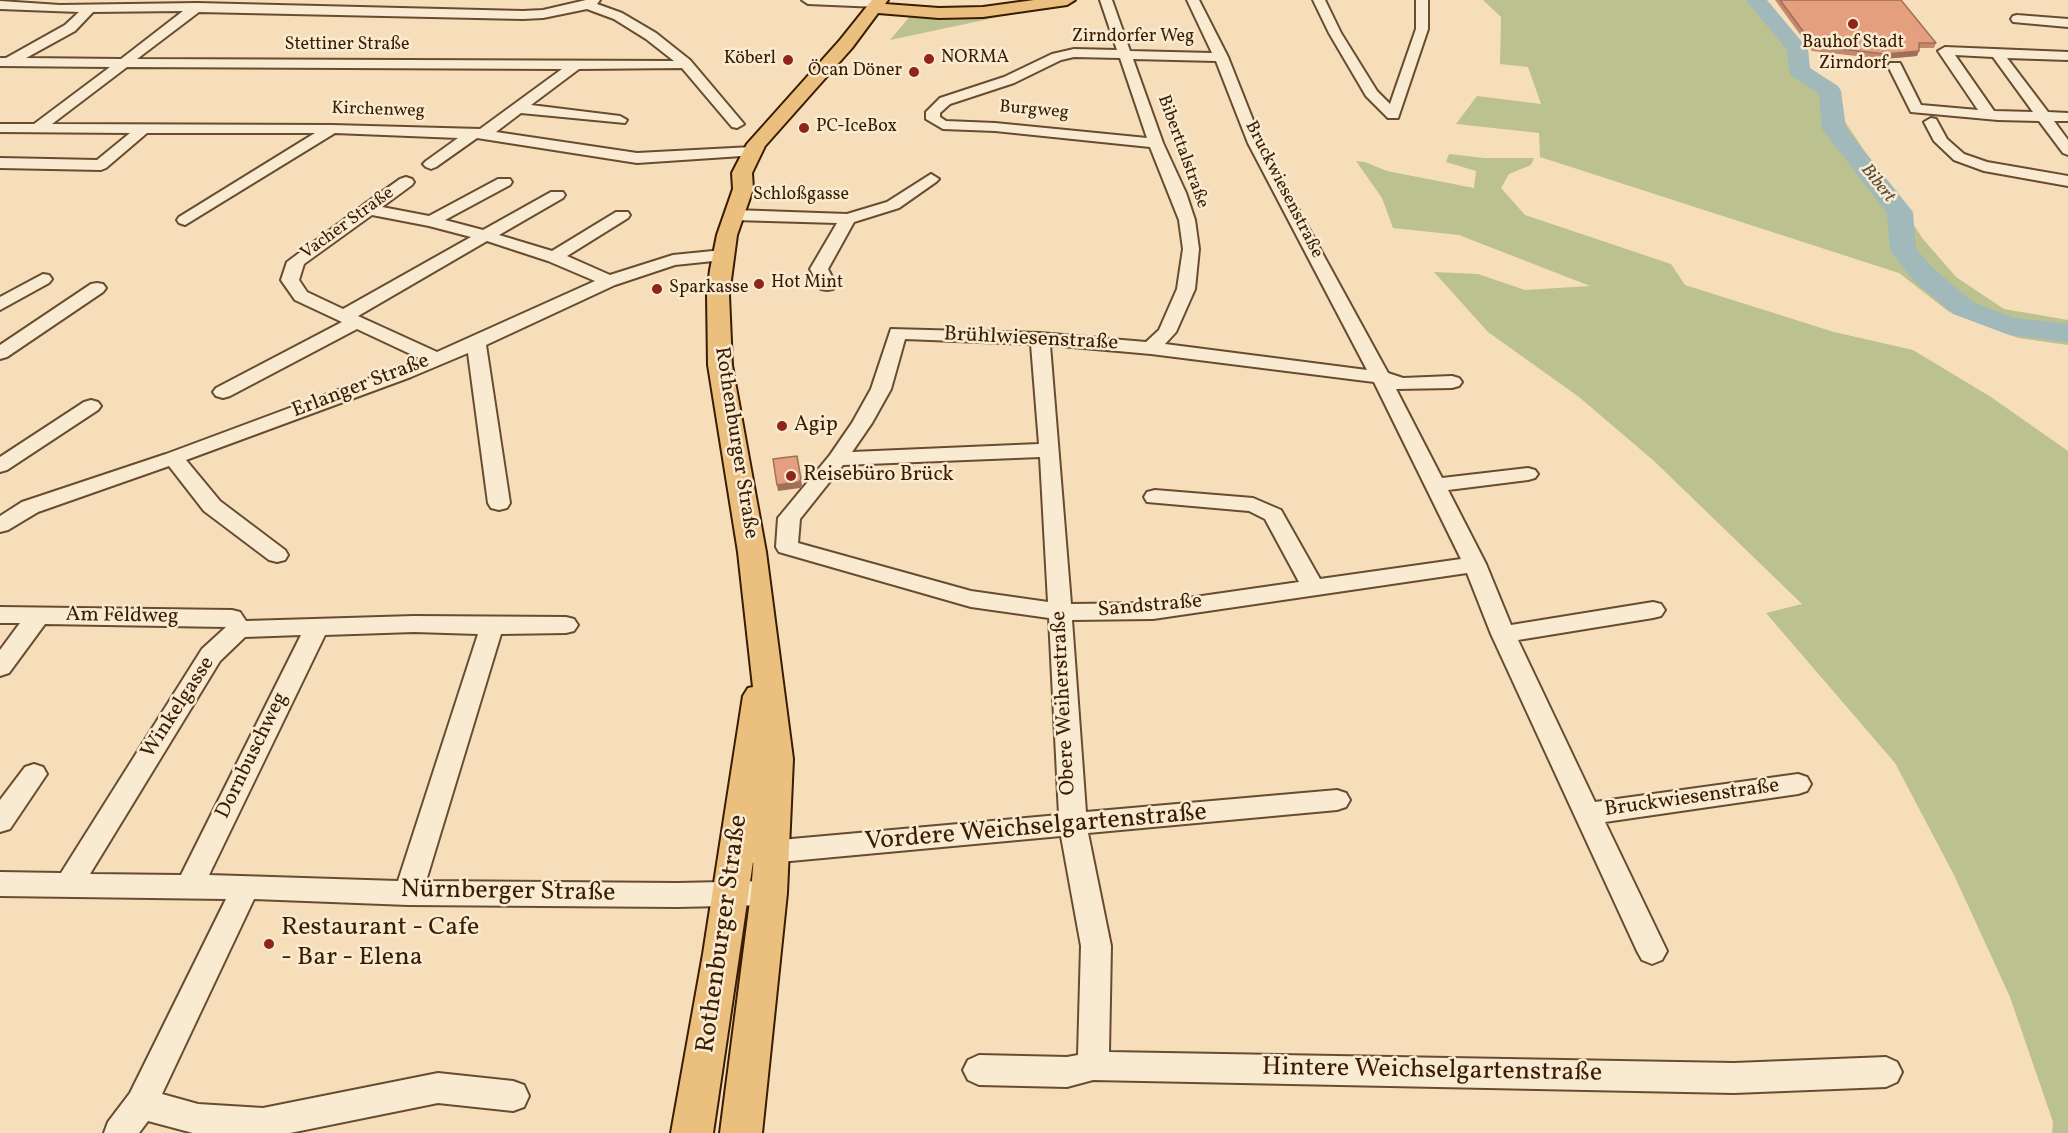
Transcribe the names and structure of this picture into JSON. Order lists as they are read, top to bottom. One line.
{"streets":{"main road":["Rothenburger Straße"],"street":["Zirndorfer Weg","Stettiner Straße","Kirchenweg","Burgweg","Biberttalstraße","Bruckwiesenstraße","Schloßgasse","Vacher Straße","Brühlwiesenstraße","Erlanger Straße","Sandstraße","Am Feldweg","Obere Weiherstraße","Winkelgasse","Dornbuschweg","Vordere Weichselgartenstraße","Nürnberger Straße","Hintere Weichselgartenstraße"]},"crossings":[["Zirndorfer Weg","Burgweg"],["Zirndorfer Weg","Biberttalstraße"],["Zirndorfer Weg","Bruckwiesenstraße"],["Kirchenweg","Rothenburger Straße"],["Burgweg","Biberttalstraße"],["Biberttalstraße","Brühlwiesenstraße"],["Bruckwiesenstraße","Brühlwiesenstraße"],["Bruckwiesenstraße","Sandstraße"],["Schloßgasse","Rothenburger Straße"],["Vacher Straße","Erlanger Straße"],["Brühlwiesenstraße","Sandstraße"],["Brühlwiesenstraße","Obere Weiherstraße"],["Erlanger Straße","Rothenburger Straße"],["Rothenburger Straße","Vordere Weichselgartenstraße"],["Rothenburger Straße","Nürnberger Straße"],["Sandstraße","Obere Weiherstraße"],["Am Feldweg","Winkelgasse"],["Obere Weiherstraße","Vordere Weichselgartenstraße"],["Obere Weiherstraße","Hintere Weichselgartenstraße"],["Winkelgasse","Nürnberger Straße"],["Dornbuschweg","Nürnberger Straße"]],"water":["Bibert"],"places":["Bauhof Stadt Zirndorf","NORMA","Köberl","Öcan Döner","PC-IceBox","Hot Mint","Sparkasse","Agip","Reisebüro Brück","Restaurant - Cafe - Bar - Elena"]}
